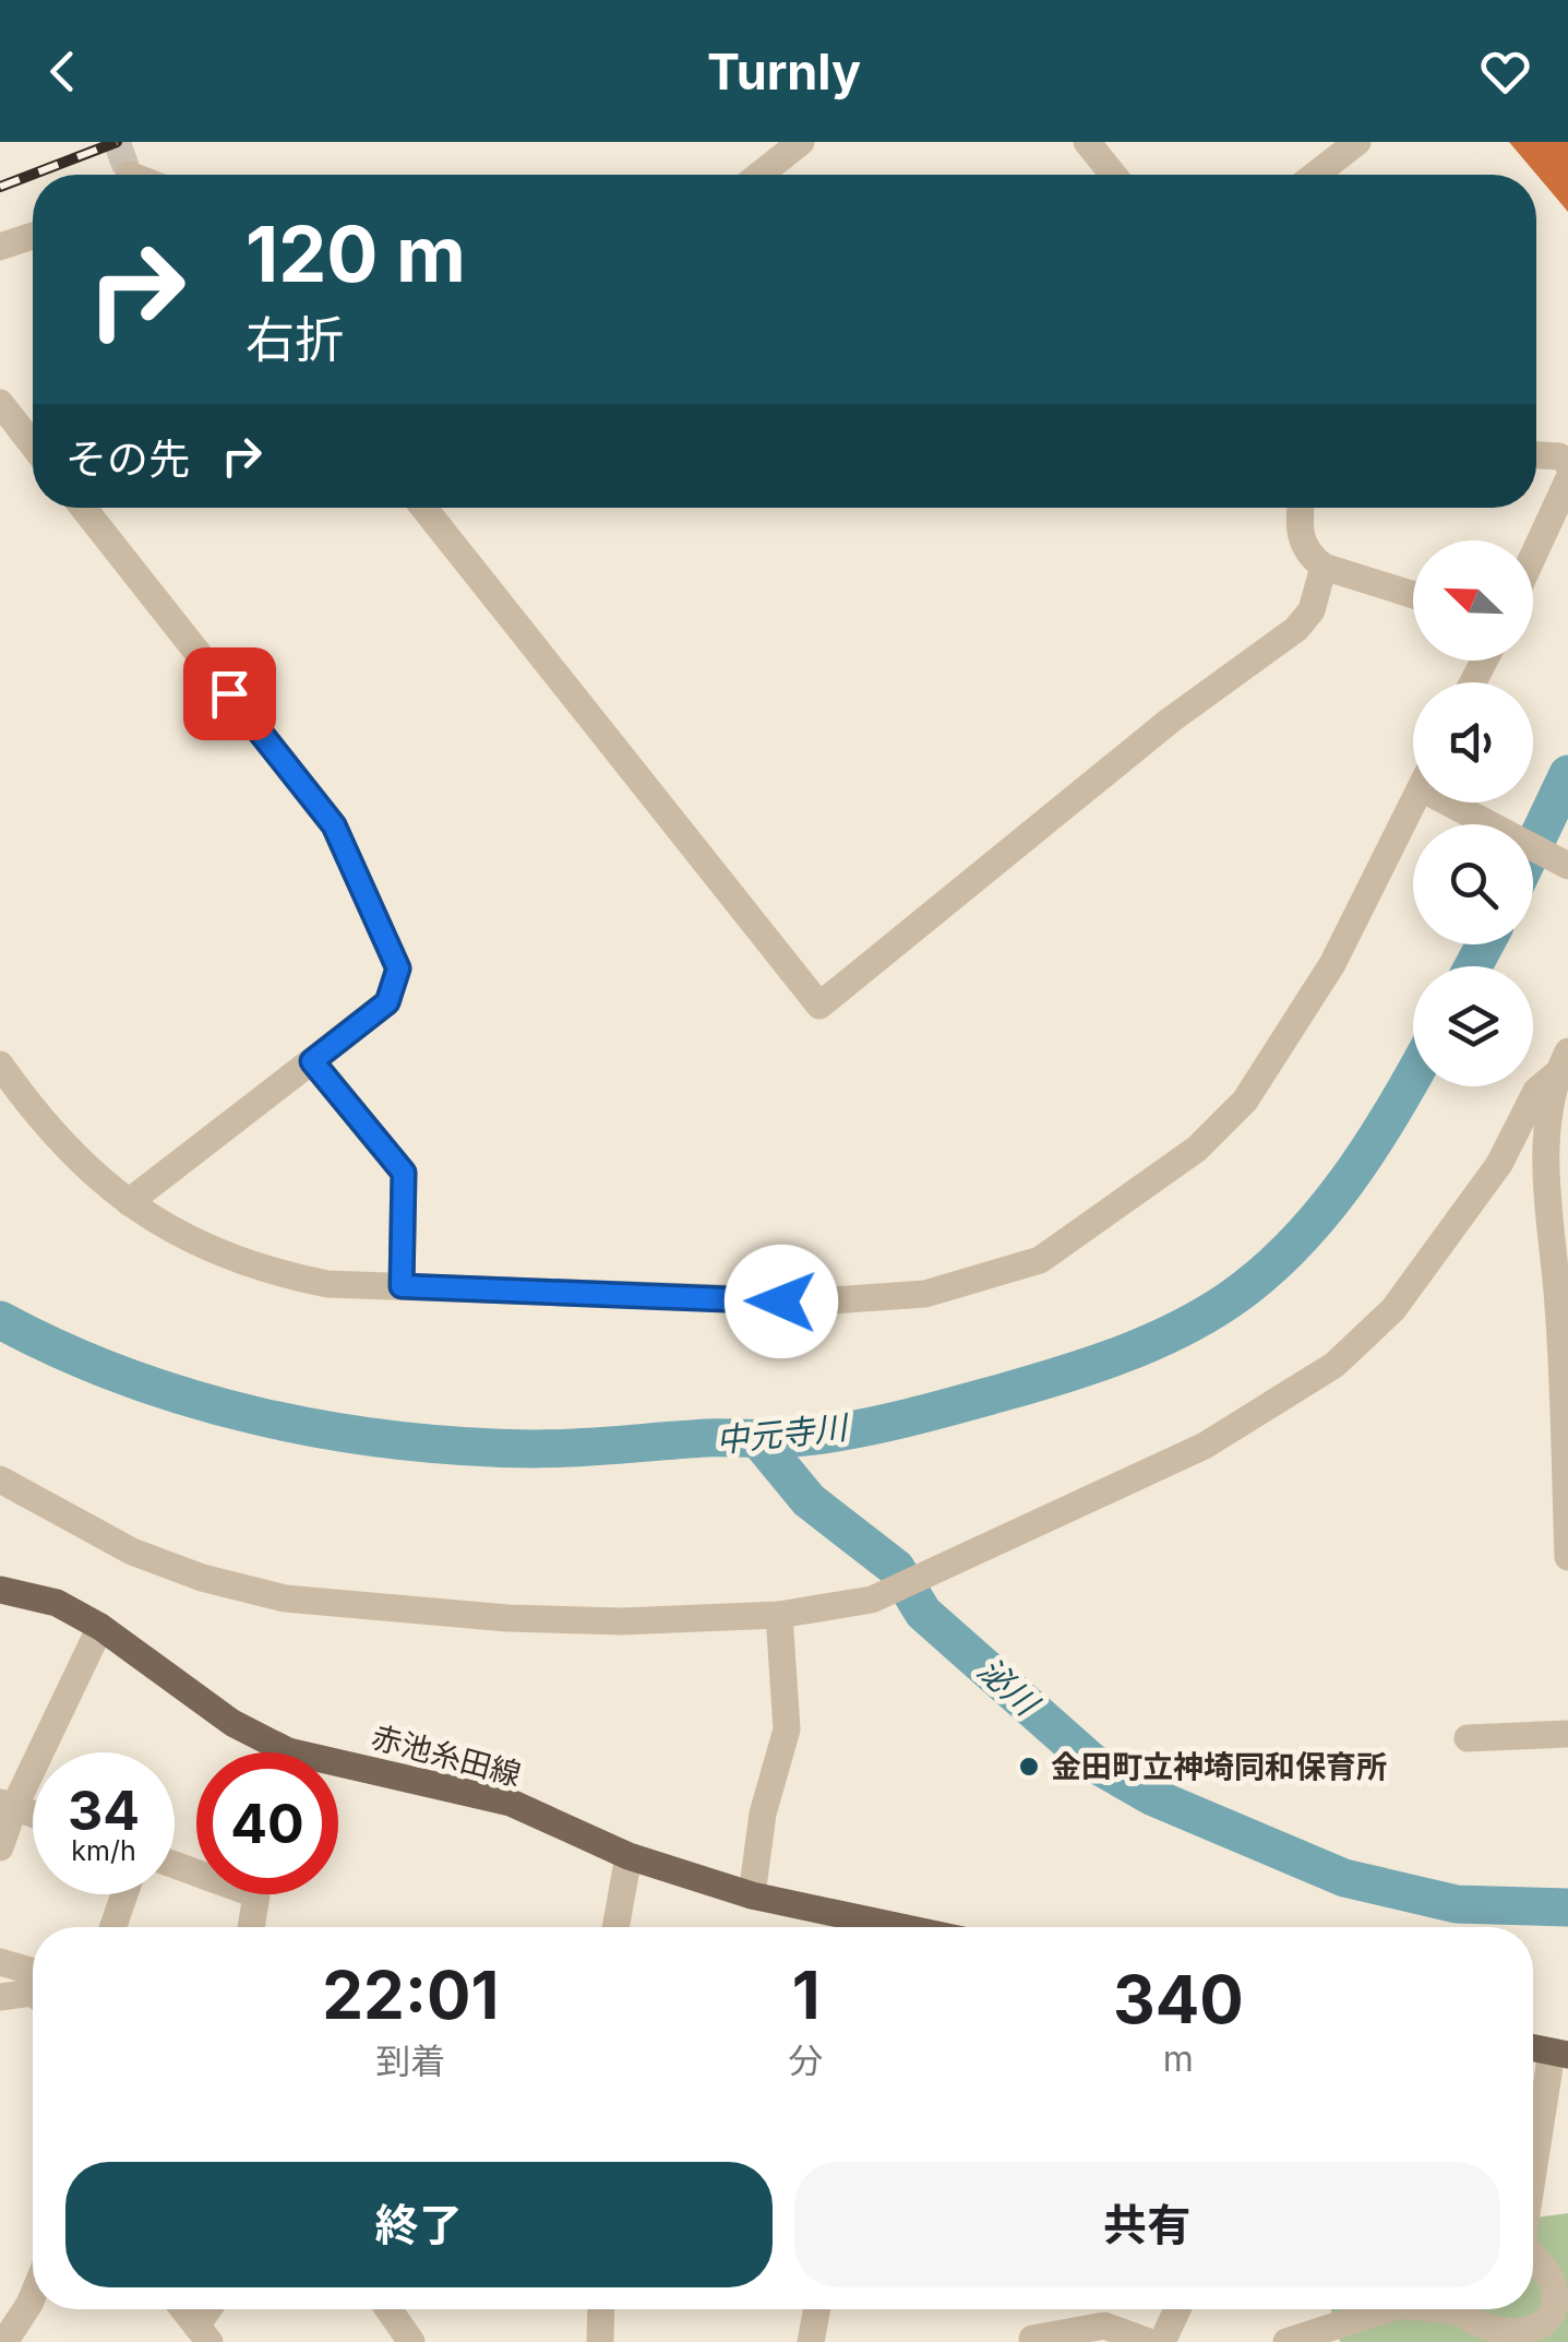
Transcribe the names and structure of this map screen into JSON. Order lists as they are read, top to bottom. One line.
{"streets":{"main road":["赤池糸田線"]},"water":["中元寺川","泌川"],"places":["金田町立神埼同和保育所"],"north":"top left","page":{"header":"Turnly","turn":["120 m","右折"],"then":"その先","speed":"34 km/h","limit":"40","eta":["22:01","到着","1","分","340","m"],"buttons":["終了","共有"]}}
